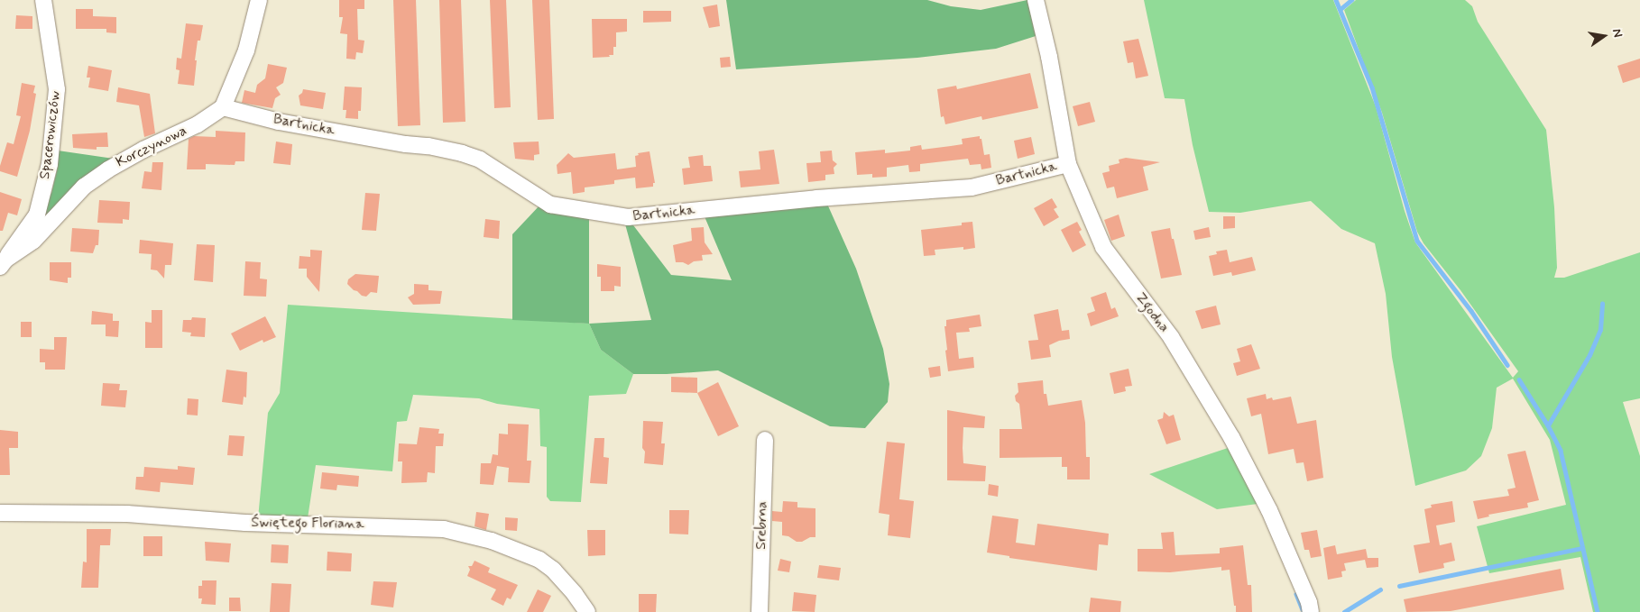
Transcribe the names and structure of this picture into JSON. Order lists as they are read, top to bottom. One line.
{"streets":{"street":["Bartnicka","Spacerowiczów","Korczynowa","Zgodna","Świętego Floriana","Srebrna"]},"crossings":[["Bartnicka","Korczynowa"],["Bartnicka","Zgodna"],["Spacerowiczów","Korczynowa"]],"north":"right"}
